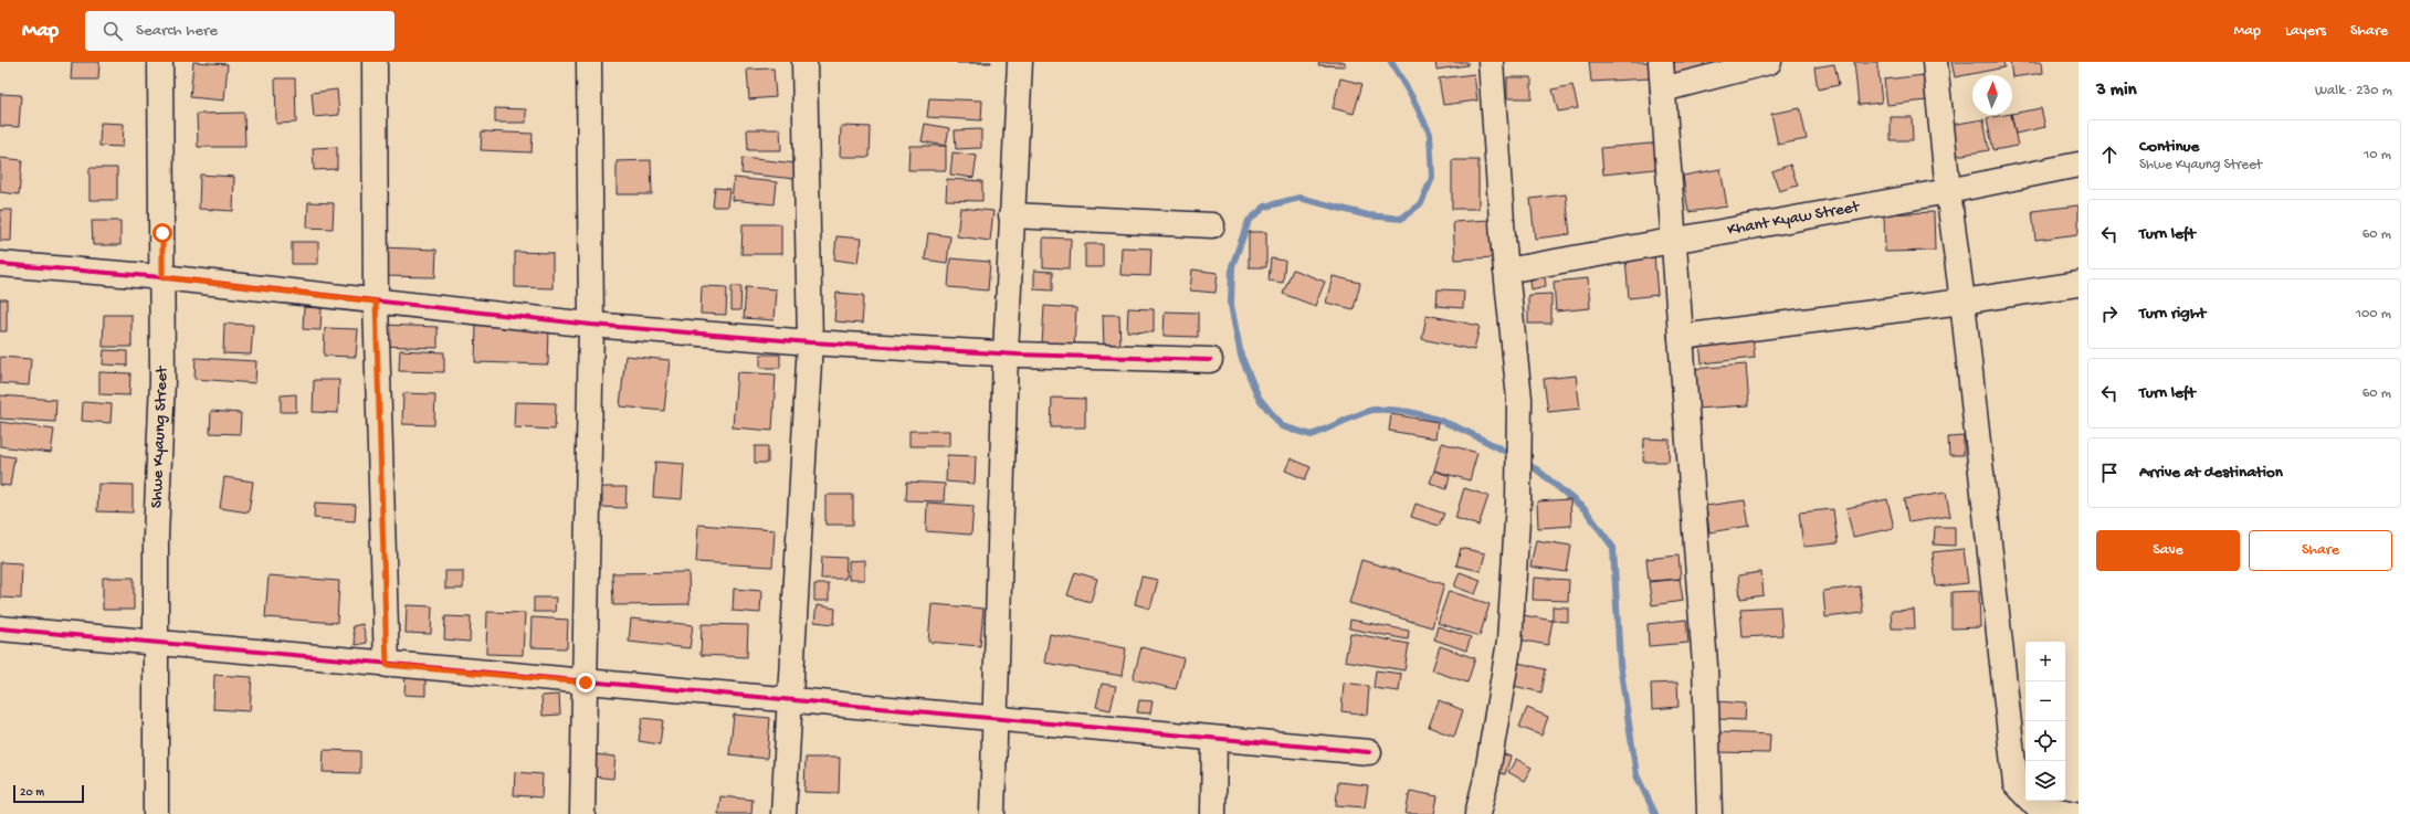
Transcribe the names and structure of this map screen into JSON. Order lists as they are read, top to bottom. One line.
{"streets":{"street":["Khant Kyaw Street","Shwe Kyaung Street"]},"scale_bar":"20 m","north":"top","page":{"header":"Map","search":"Search here","nav":["Map","Layers","Share"],"heading":["3 min","Walk · 230 m"],"list":[["Continue","Shwe Kyaung Street","10 m"],["Turn left","60 m"],["Turn right","100 m"],["Turn left","60 m"],"Arrive at destination"],"buttons":["Save","Share"],"map_buttons":["+","−"],"scale":"20 m"}}
